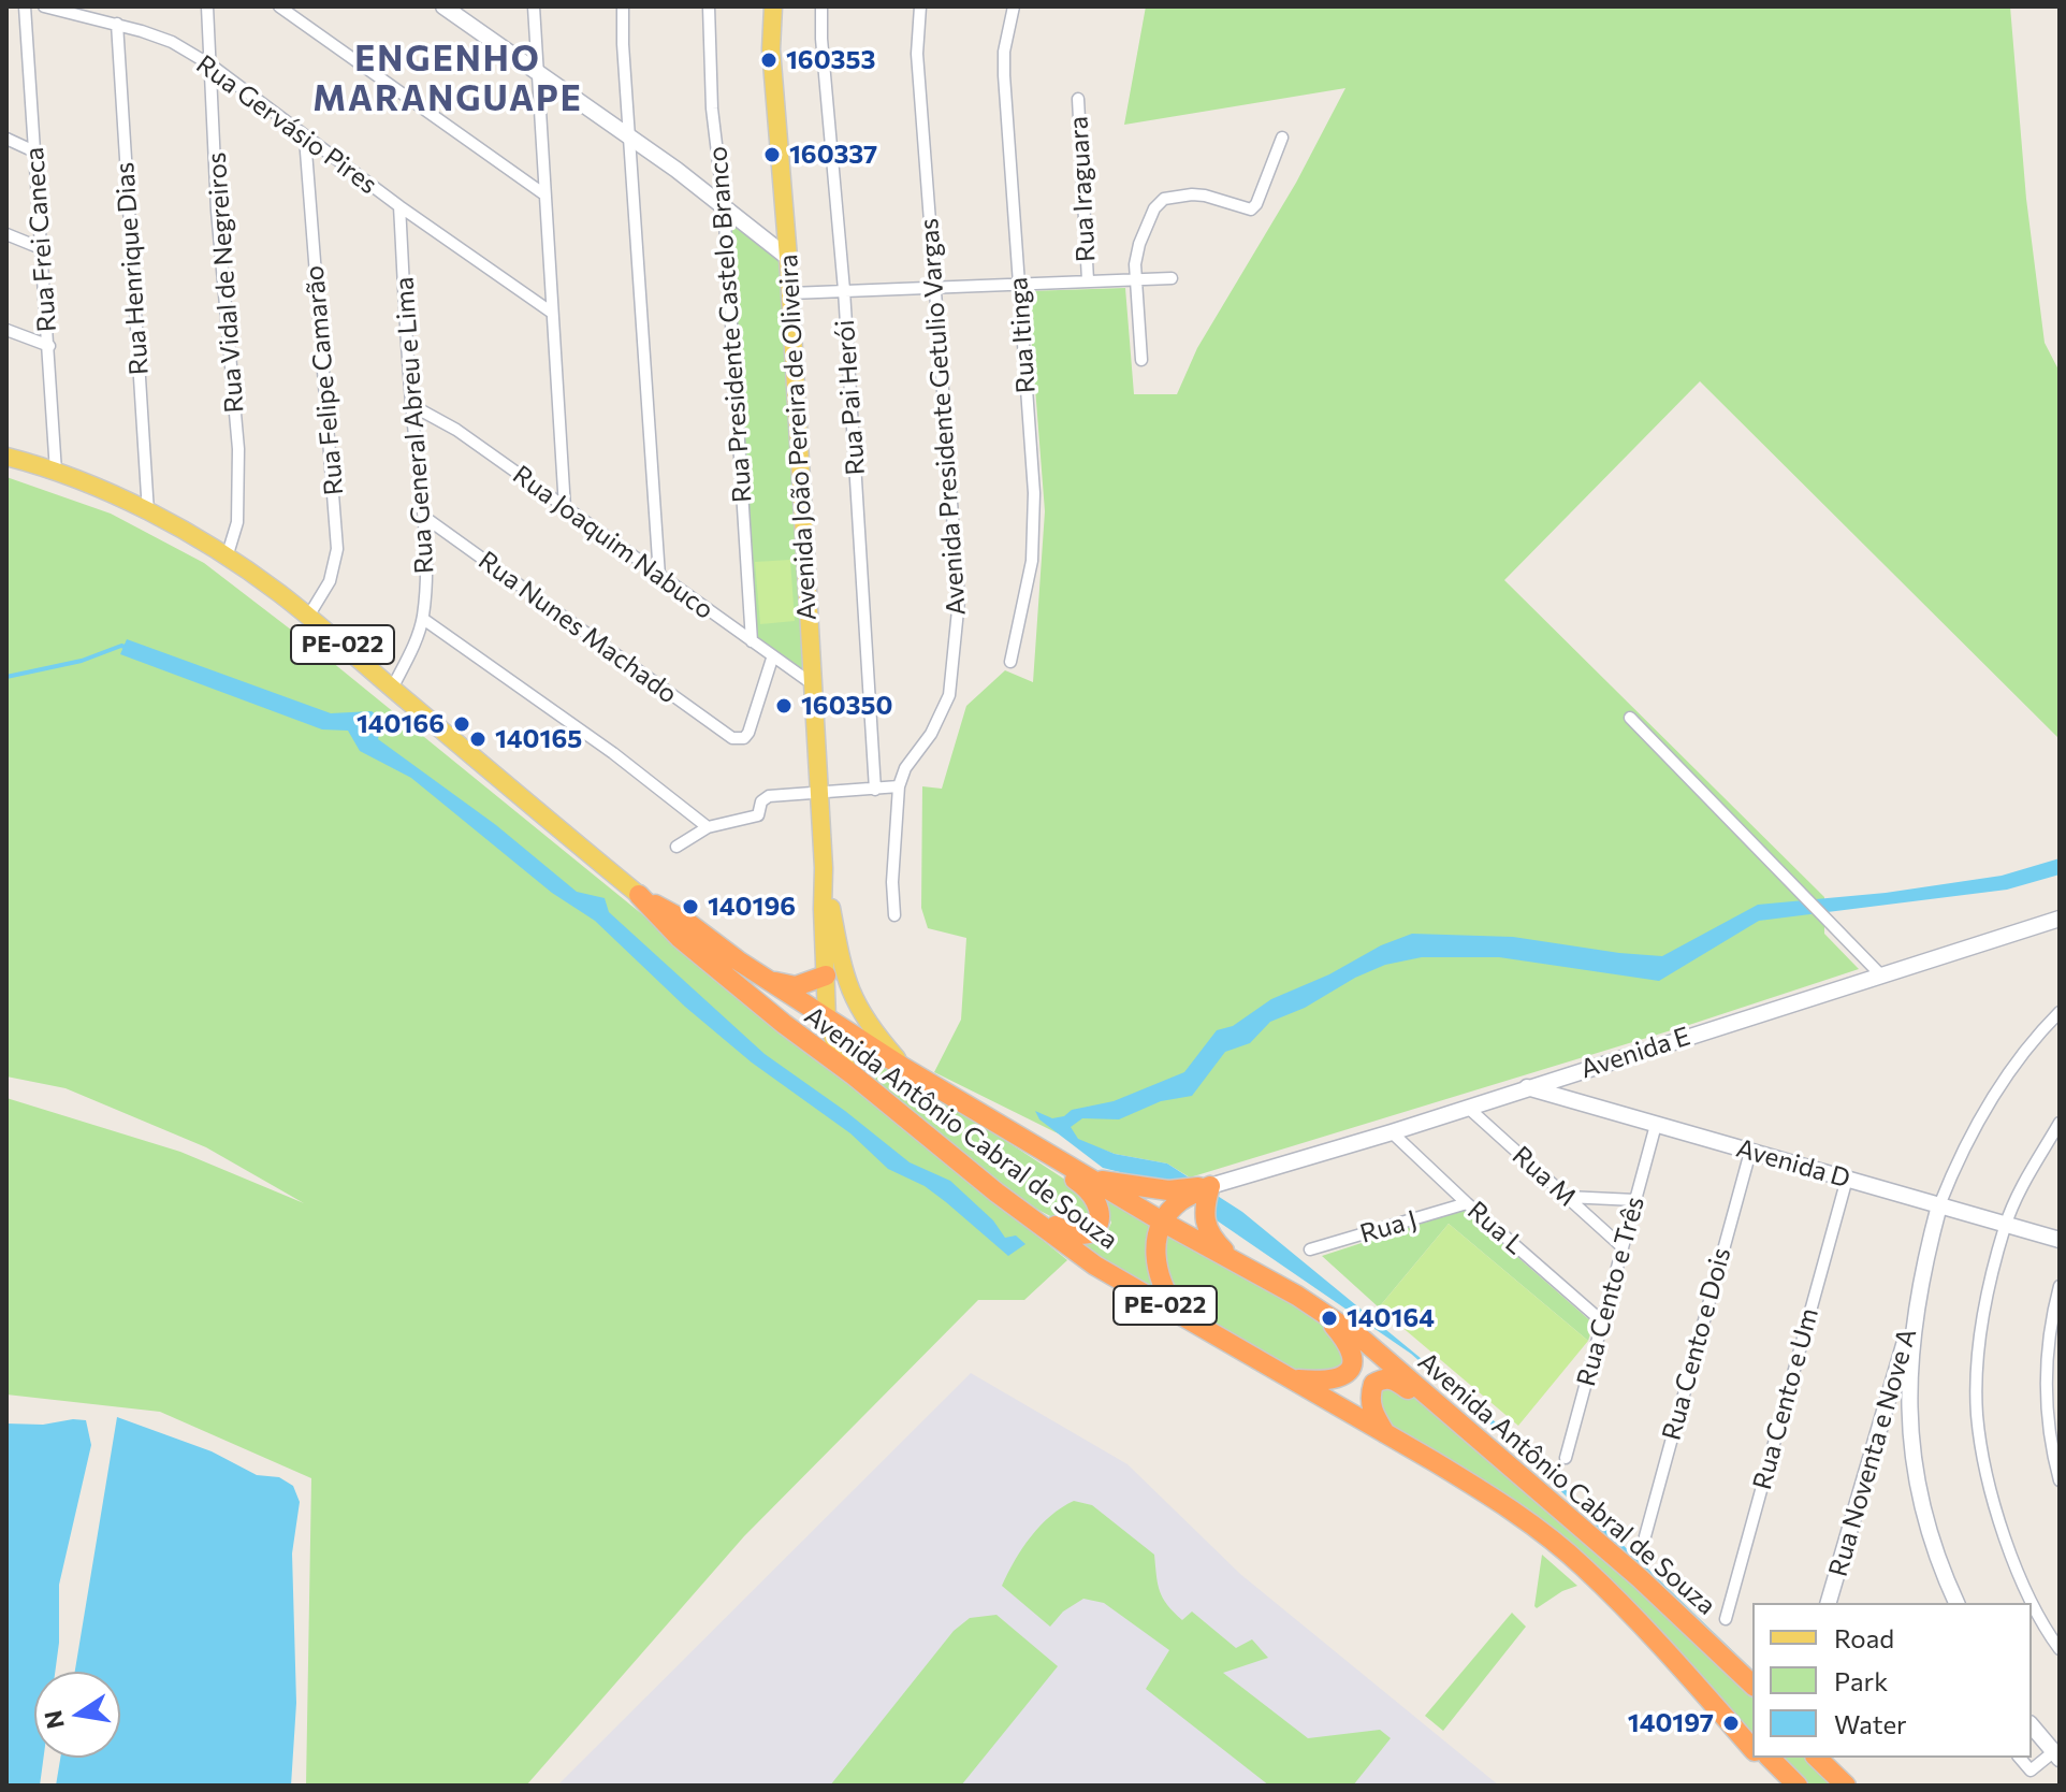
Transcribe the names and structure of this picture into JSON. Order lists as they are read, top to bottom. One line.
{"streets":{"highway":["PE-022","Avenida Antônio Cabral de Souza"],"main road":["Avenida João Pereira de Oliveira"],"street":["Rua Gervásio Pires","Rua Iraguara","Rua Frei Caneca","Rua Henrique Dias","Rua Vidal de Negreiros","Rua Presidente Castelo Branco","Rua Itinga","Rua Felipe Camarão","Rua Pai Herói","Avenida Presidente Getulio Vargas","Rua General Abreu e Lima","Rua Joaquim Nabuco","Rua Nunes Machado","Avenida E","Avenida D","Rua M","Rua J","Rua L","Rua Cento e Três","Rua Cento e Dois","Rua Cento e Um","Rua Noventa e Nove A"]},"crossings":[["Rua Gervásio Pires","Rua Henrique Dias"],["Rua Gervásio Pires","Rua Vidal de Negreiros"],["Rua Gervásio Pires","Rua Felipe Camarão"],["Rua Gervásio Pires","Rua General Abreu e Lima"],["Rua Frei Caneca","Avenida Antônio Cabral de Souza"],["Rua Henrique Dias","Avenida Antônio Cabral de Souza"],["Rua Vidal de Negreiros","Avenida Antônio Cabral de Souza"],["Rua Presidente Castelo Branco","Rua Joaquim Nabuco"],["Rua Felipe Camarão","Avenida Antônio Cabral de Souza"],["Rua General Abreu e Lima","Rua Joaquim Nabuco"],["Rua General Abreu e Lima","Rua Nunes Machado"],["Rua General Abreu e Lima","Avenida Antônio Cabral de Souza"],["Avenida João Pereira de Oliveira","Rua Joaquim Nabuco"],["Avenida João Pereira de Oliveira","Avenida Antônio Cabral de Souza"],["Rua Joaquim Nabuco","Rua Nunes Machado"],["Avenida E","Avenida D"],["Avenida E","Rua M"],["Avenida E","Rua L"],["Avenida D","Rua Cento e Três"],["Avenida D","Rua Cento e Dois"],["Avenida D","Rua Cento e Um"],["Rua M","Rua Cento e Três"],["Rua J","Rua L"],["Rua L","Rua Cento e Três"]],"districts":["ENGENHO MARANGUAPE"],"places":["160353","160337","160350","140166","140165","140196","140164","140197"],"legend":["Road","Park","Water"],"north":"left"}
